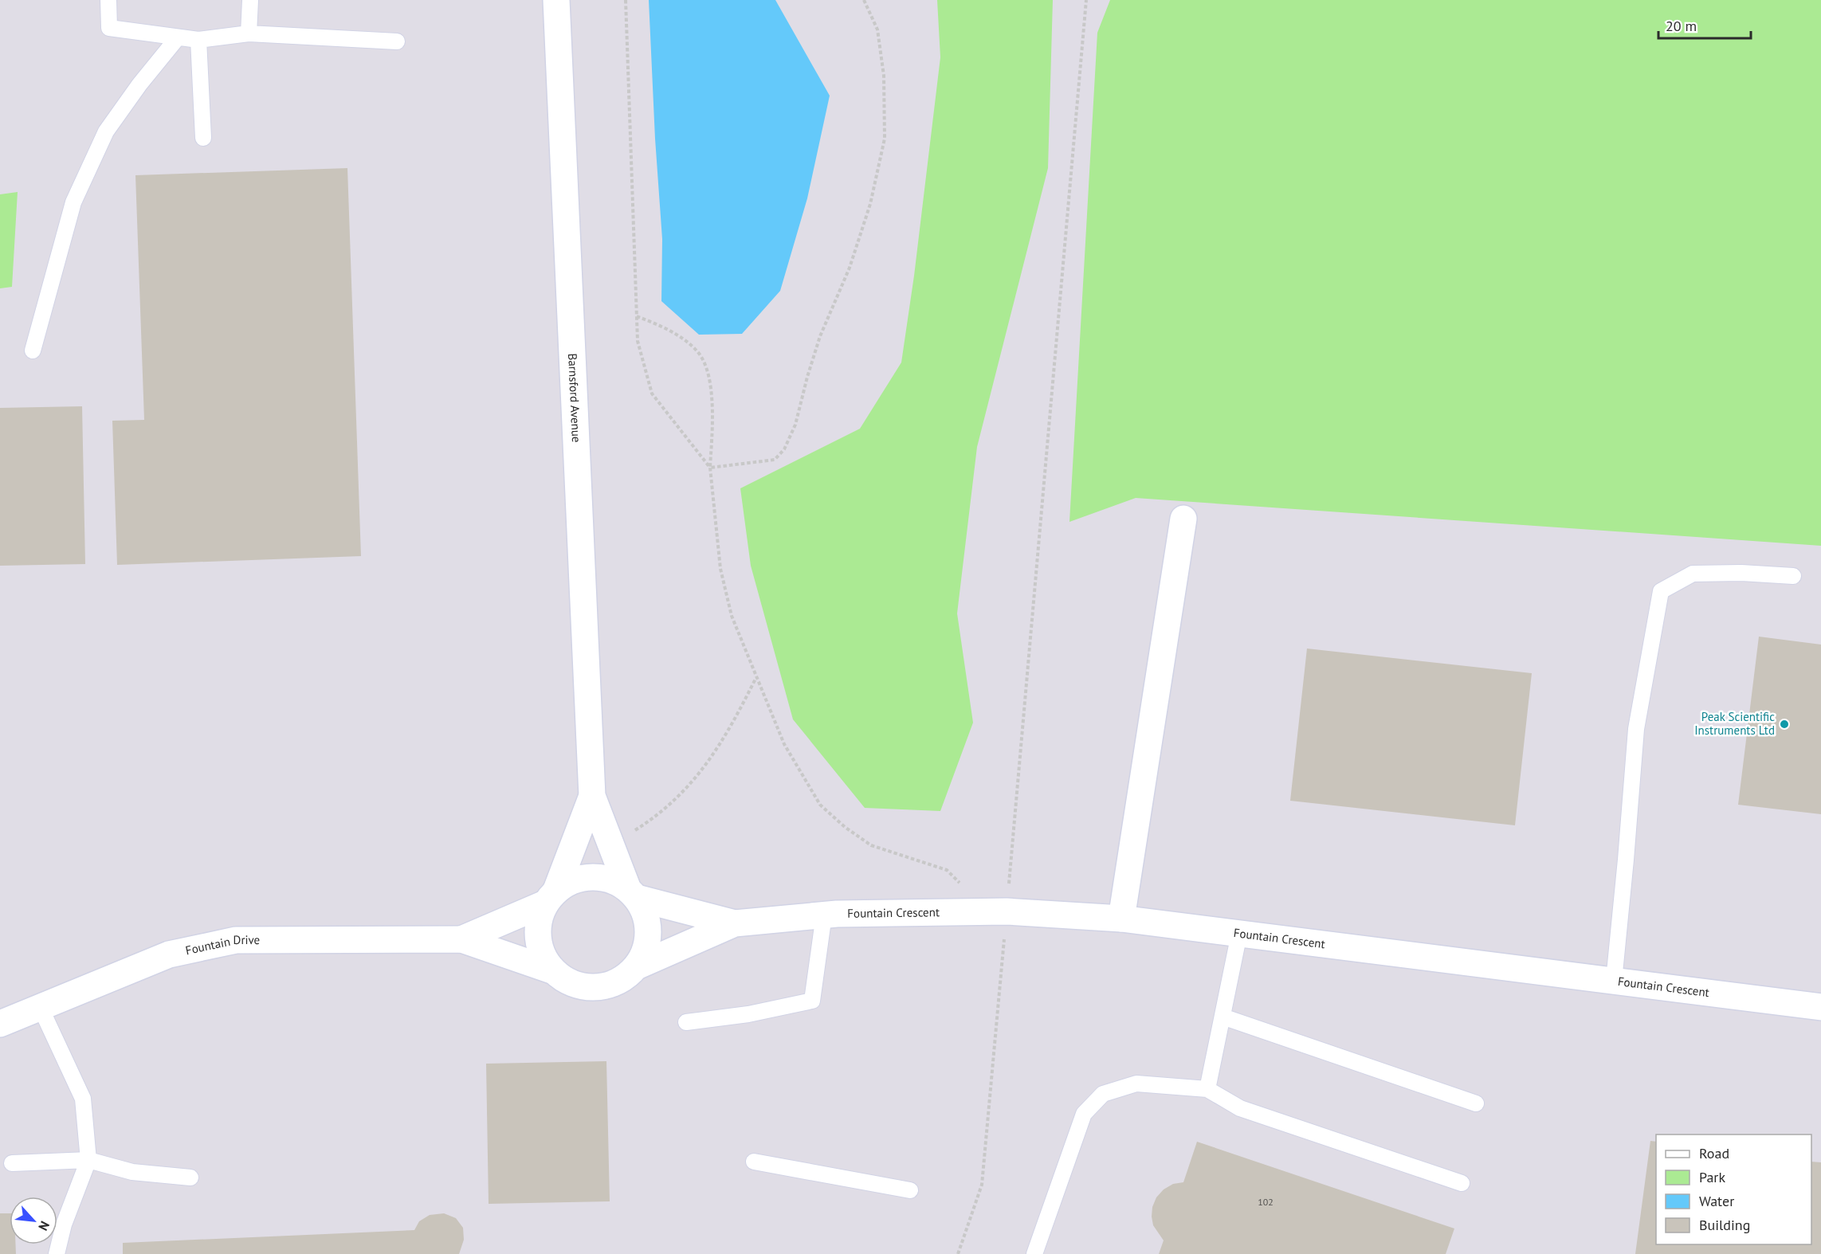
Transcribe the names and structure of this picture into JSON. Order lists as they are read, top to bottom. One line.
{"streets":{"street":["Barnsford Avenue","Fountain Crescent","Fountain Drive"]},"crossings":[["Barnsford Avenue","Fountain Crescent"],["Barnsford Avenue","Fountain Drive"],["Fountain Crescent","Fountain Drive"]],"places":["Peak Scientific Instruments Ltd"],"house_numbers":["102"],"legend":["Road","Park","Water","Building"],"scale_bar":"20 m","north":"bottom right"}
